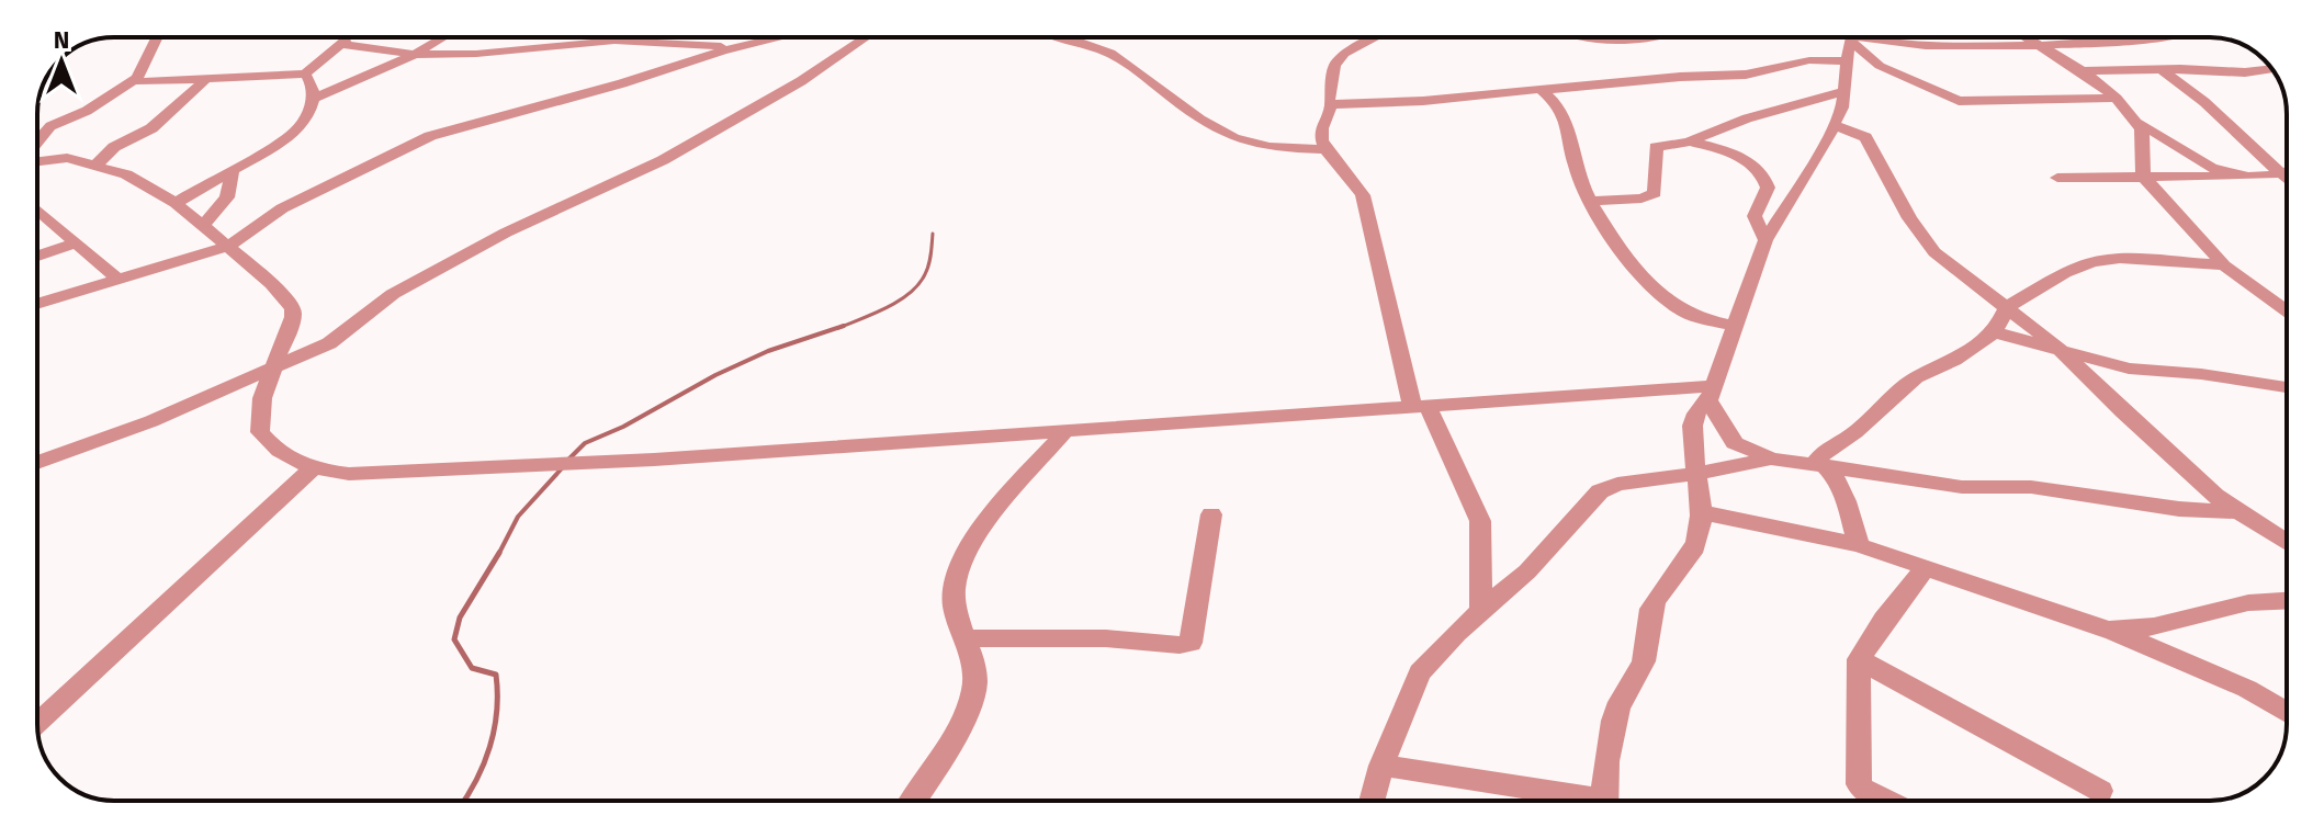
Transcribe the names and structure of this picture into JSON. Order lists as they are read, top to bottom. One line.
{"north":"top"}
